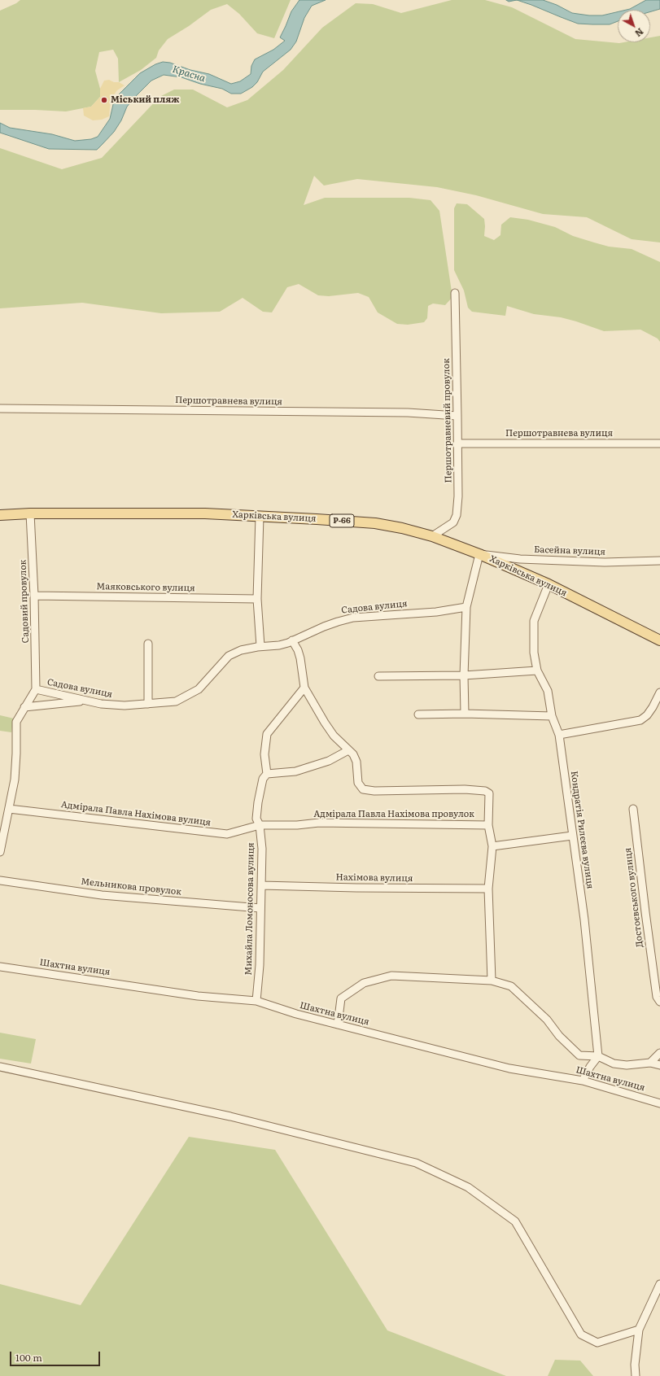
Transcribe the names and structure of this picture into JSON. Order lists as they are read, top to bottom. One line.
{"streets":{"main road":["Харківська вулиця","Р-66"],"street":["Першотравнева вулиця","Першотравневий провулок","Басейна вулиця","Маяковського вулиця","Садовий провулок","Садова вулиця","Адмірала Павла Нахімова вулиця","Адмірала Павла Нахімова провулок","Кондратія Рилєєва вулиця","Нахімова вулиця","Мельникова провулок","Достоєвського вулиця","Михайла Ломоносова вулиця","Шахтна вулиця"]},"crossings":[["Першотравнева вулиця","Першотравневий провулок"],["Першотравневий провулок","Харківська вулиця"],["Харківська вулиця","Басейна вулиця"],["Харківська вулиця","Садовий провулок"],["Харківська вулиця","Кондратія Рилєєва вулиця"],["Маяковського вулиця","Садовий провулок"],["Садовий провулок","Садова вулиця"],["Адмірала Павла Нахімова вулиця","Адмірала Павла Нахімова провулок"],["Адмірала Павла Нахімова вулиця","Михайла Ломоносова вулиця"],["Адмірала Павла Нахімова провулок","Михайла Ломоносова вулиця"],["Нахімова вулиця","Михайла Ломоносова вулиця"],["Мельникова провулок","Михайла Ломоносова вулиця"],["Михайла Ломоносова вулиця","Шахтна вулиця"]],"water":["Красна"],"places":["Міський пляж"],"scale_bar":"100 m","north":"bottom right"}
